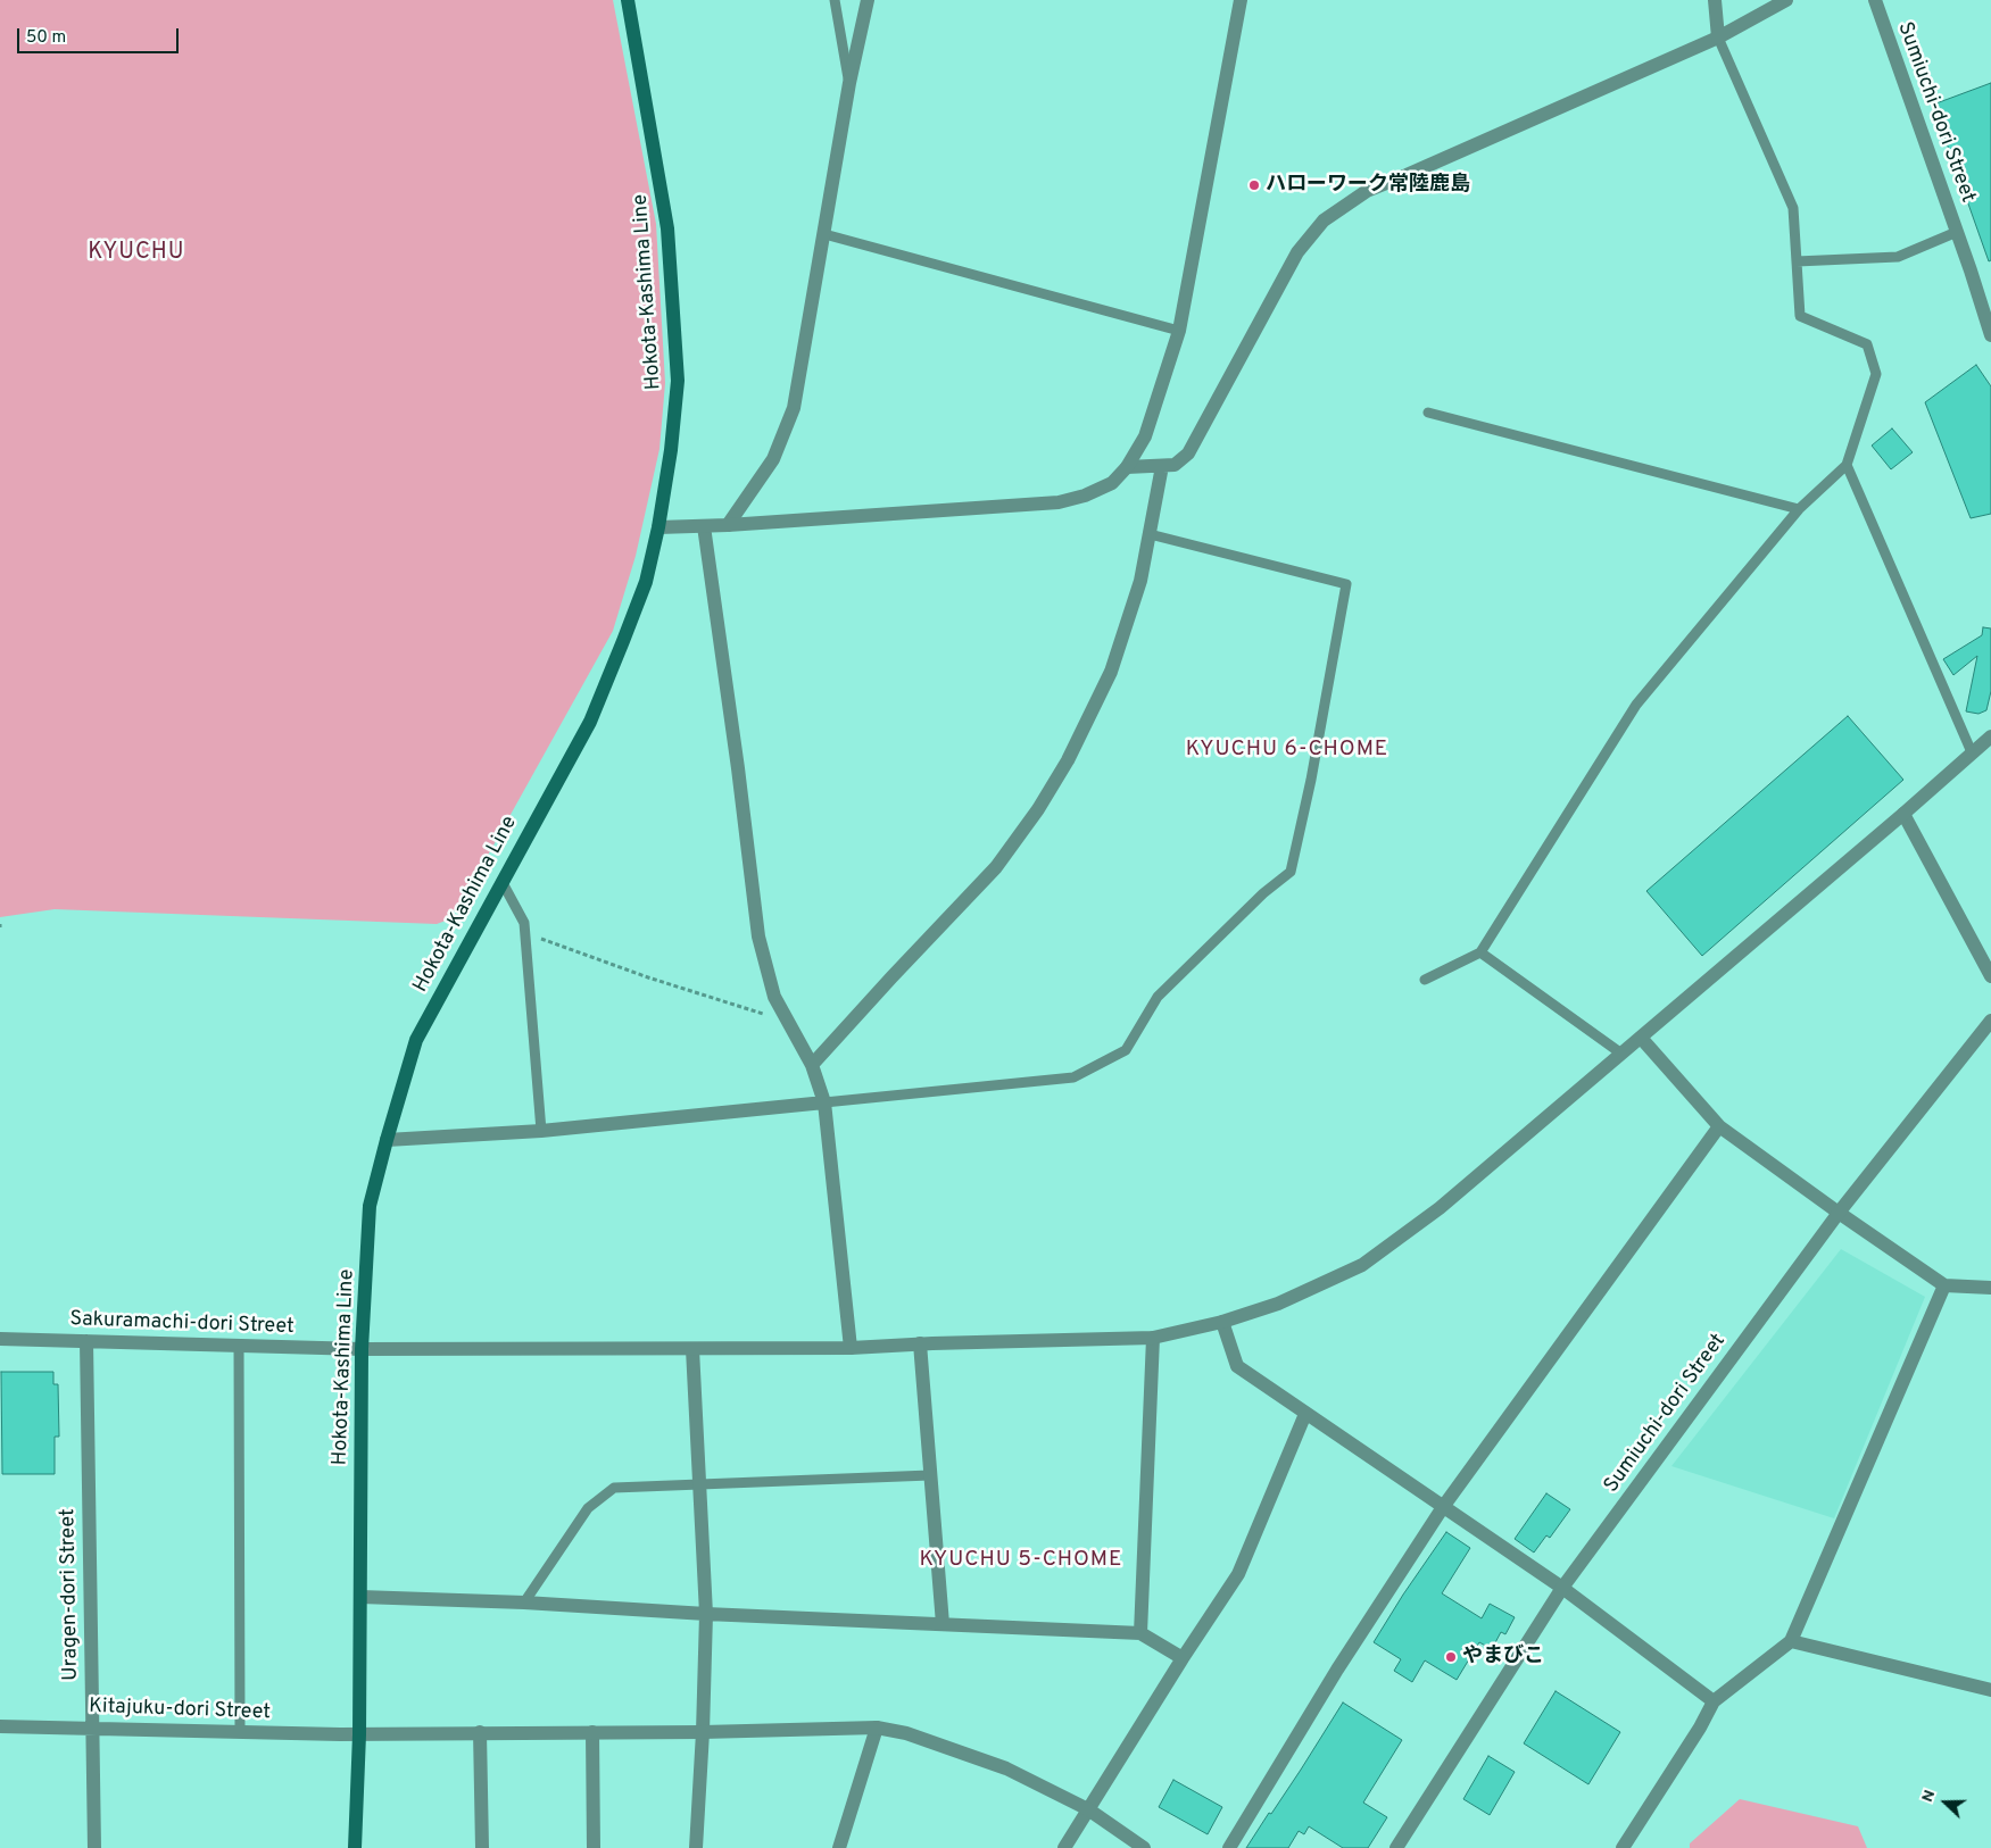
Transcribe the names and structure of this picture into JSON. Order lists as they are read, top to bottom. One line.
{"streets":{"main road":["Hokota-Kashima Line"],"street":["Sumiuchi-dori Street","Sakuramachi-dori Street","Uragen-dori Street","Kitajuku-dori Street"]},"crossings":[["Hokota-Kashima Line","Sakuramachi-dori Street"],["Hokota-Kashima Line","Kitajuku-dori Street"],["Sakuramachi-dori Street","Uragen-dori Street"],["Uragen-dori Street","Kitajuku-dori Street"]],"districts":["KYUCHU","KYUCHU 6-CHOME","KYUCHU 5-CHOME"],"places":["ハローワーク常陸鹿島","やまびこ"],"scale_bar":"50 m","north":"left"}
